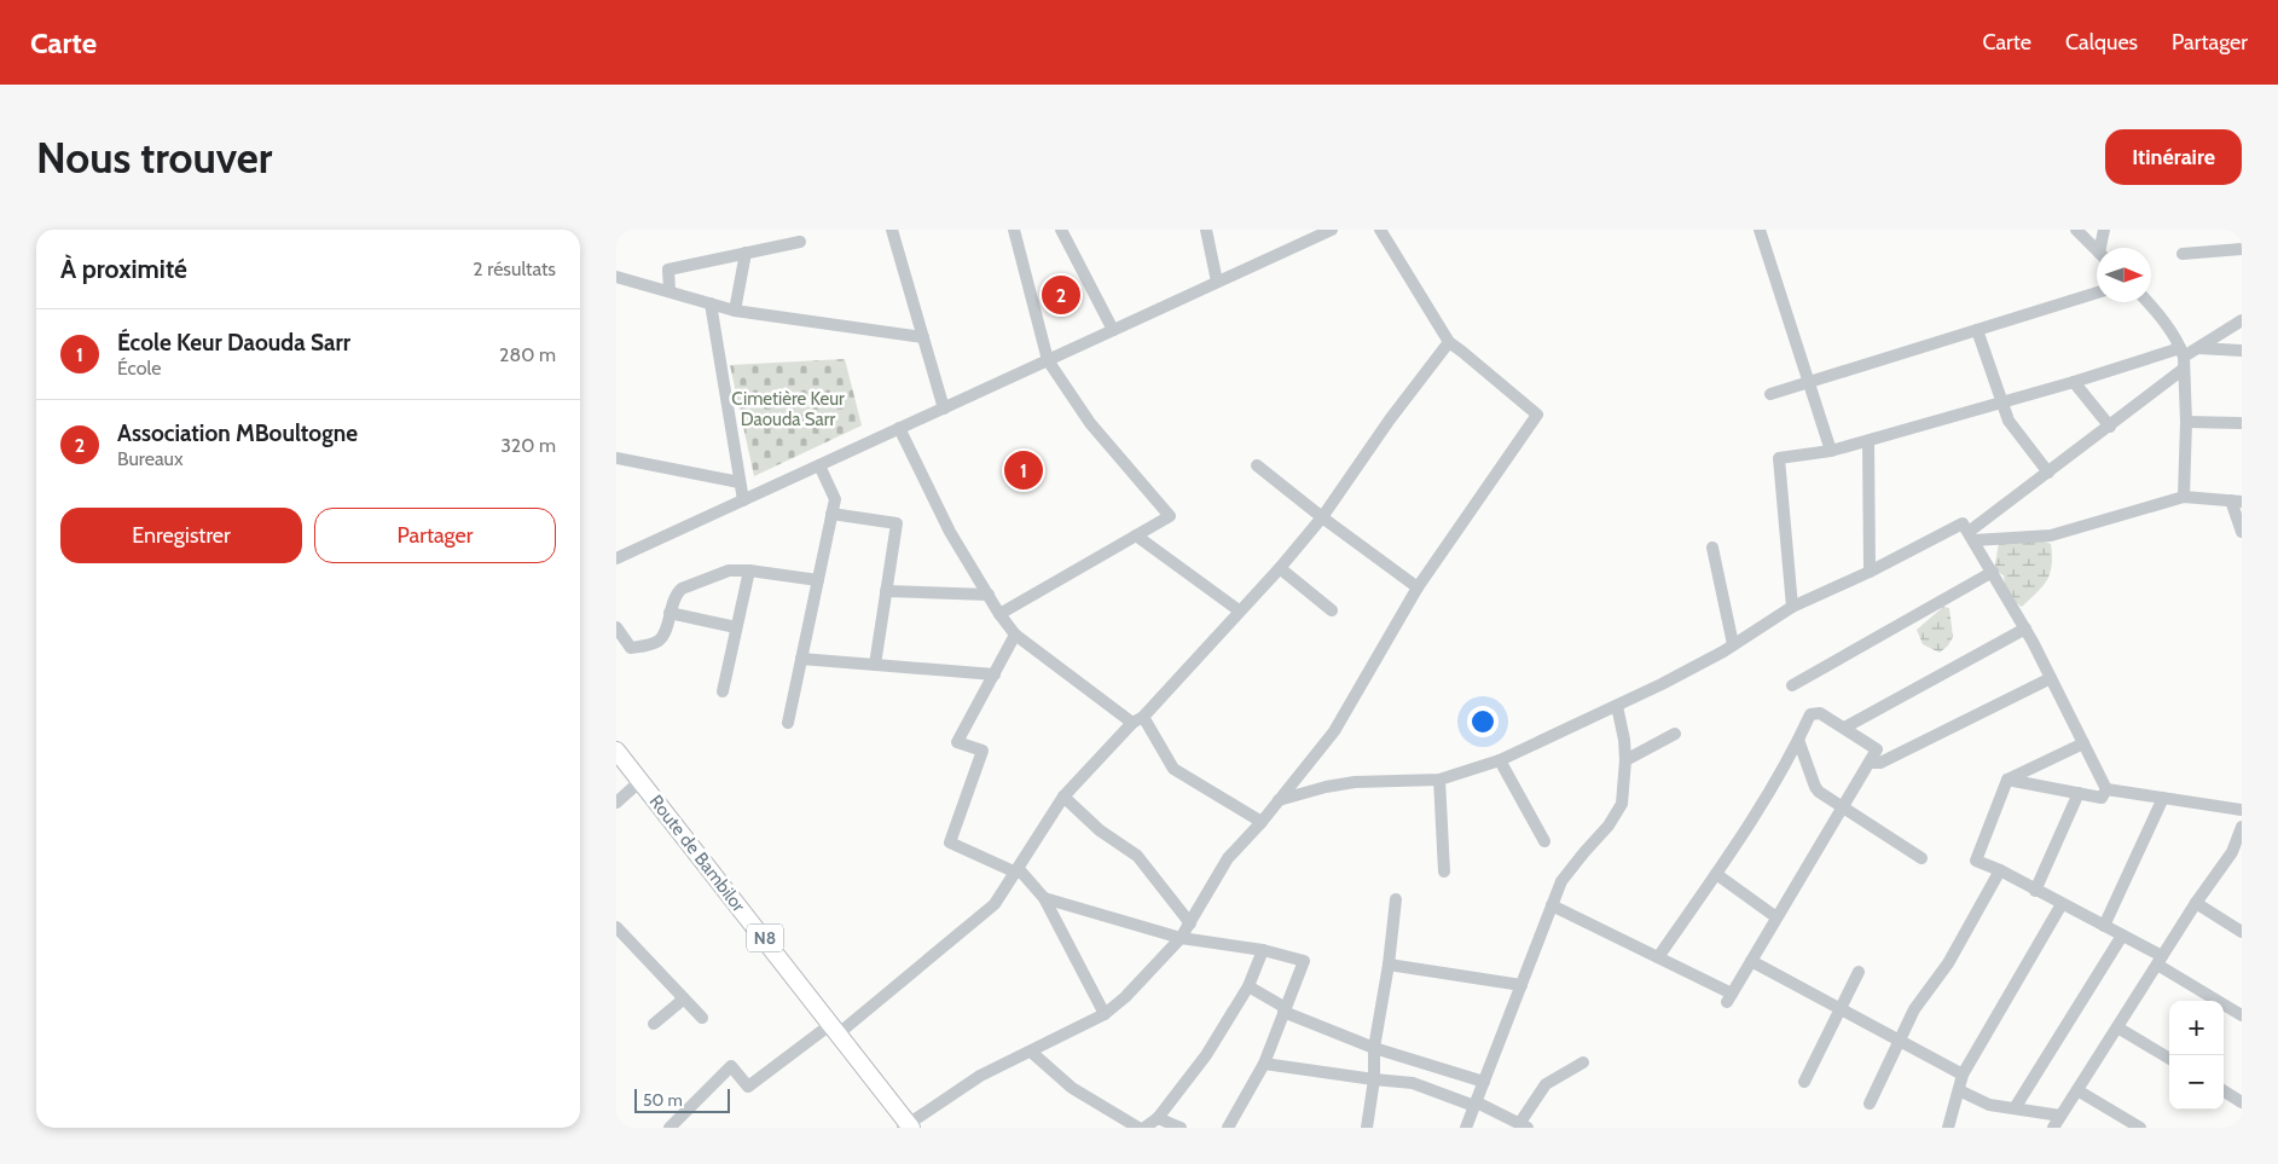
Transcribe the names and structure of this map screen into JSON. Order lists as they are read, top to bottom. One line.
{"streets":{"main road":["Route de Bambilor","N8"]},"parks":["Cimetière Keur Daouda Sarr"],"scale_bar":"50 m","north":"right","page":{"header":"Carte","nav":["Carte","Calques","Partager"],"buttons":["Itinéraire",["Enregistrer","Partager"]],"title":"Nous trouver","heading":["À proximité","2 résultats"],"pins":["2","1"],"list":[{"mark":"1","name":"École Keur Daouda Sarr","note":"École","value":"280 m"},{"mark":"2","name":"Association MBoultogne","note":"Bureaux","value":"320 m"}],"map_buttons":["+","−"],"scale":"50 m"}}
